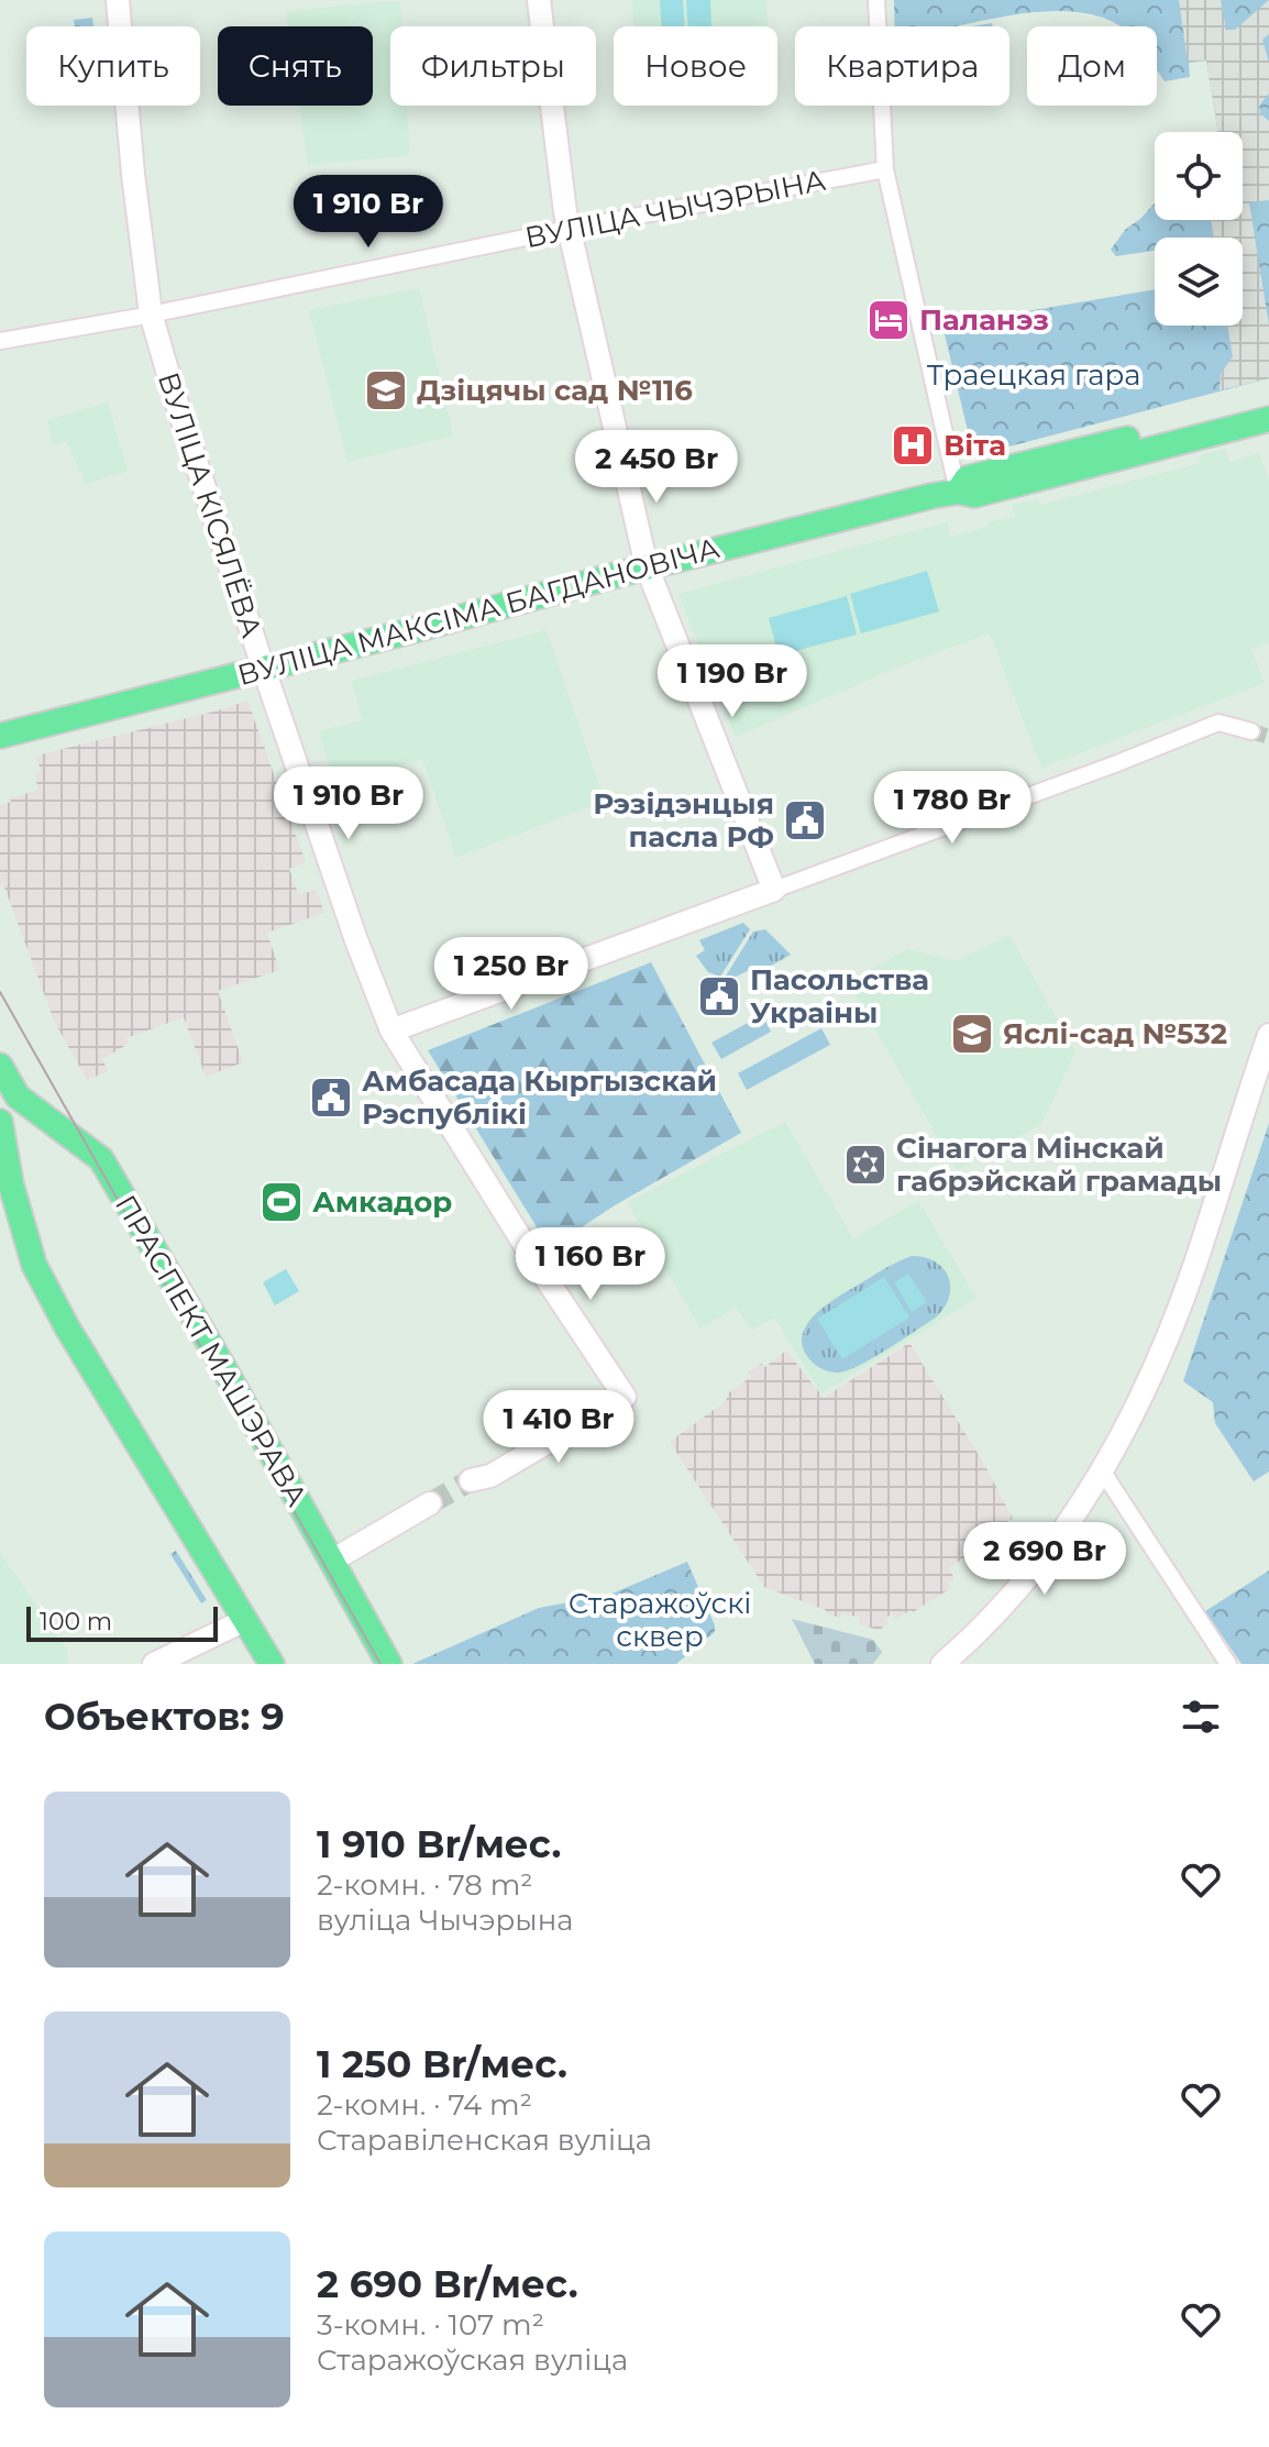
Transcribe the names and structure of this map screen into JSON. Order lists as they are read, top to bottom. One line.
{"streets":{"main road":["ВУЛІЦА МАКСІМА БАГДАНОВІЧА","ПРАСПЕКТ МАШЭРАВА"],"street":["ВУЛІЦА ЧЫЧЭРЫНА","ВУЛІЦА КІСЯЛЁВА"]},"crossings":[["ВУЛІЦА ЧЫЧЭРЫНА","ВУЛІЦА КІСЯЛЁВА"],["ВУЛІЦА КІСЯЛЁВА","ВУЛІЦА МАКСІМА БАГДАНОВІЧА"]],"parks":["Траецкая гара","Старажоўскі сквер"],"places":{"hotel":["Паланэз"],"school or university":["Дзіцячы сад №116","Яслі-сад №532"],"hospital":["Віта"],"public building":["Рэзідэнцыя пасла РФ","Пасольства Украіны","Амбасада Кыргызскай Рэспублікі"],"synagogue":["Сінагога Мінскай габрэйскай грамады"],"sports":["Амкадор"]},"scale_bar":"100 m","page":{"chip":["Купить","Снять","Фильтры","Новое","Квартира","Дом"],"price":["1 910 Br","2 450 Br","1 190 Br","1 910 Br","1 780 Br","1 250 Br","1 160 Br","1 410 Br","2 690 Br"],"scale":"100 m","heading":"Объектов: 9","list":[{"name":"1 910 Br/мес.","note":"2-комн. · 78 m² · вуліца Чычэрына"},{"name":"1 250 Br/мес.","note":"2-комн. · 74 m² · Старавіленская вуліца"},{"name":"2 690 Br/мес.","note":"3-комн. · 107 m² · Старажоўская вуліца"}]}}
